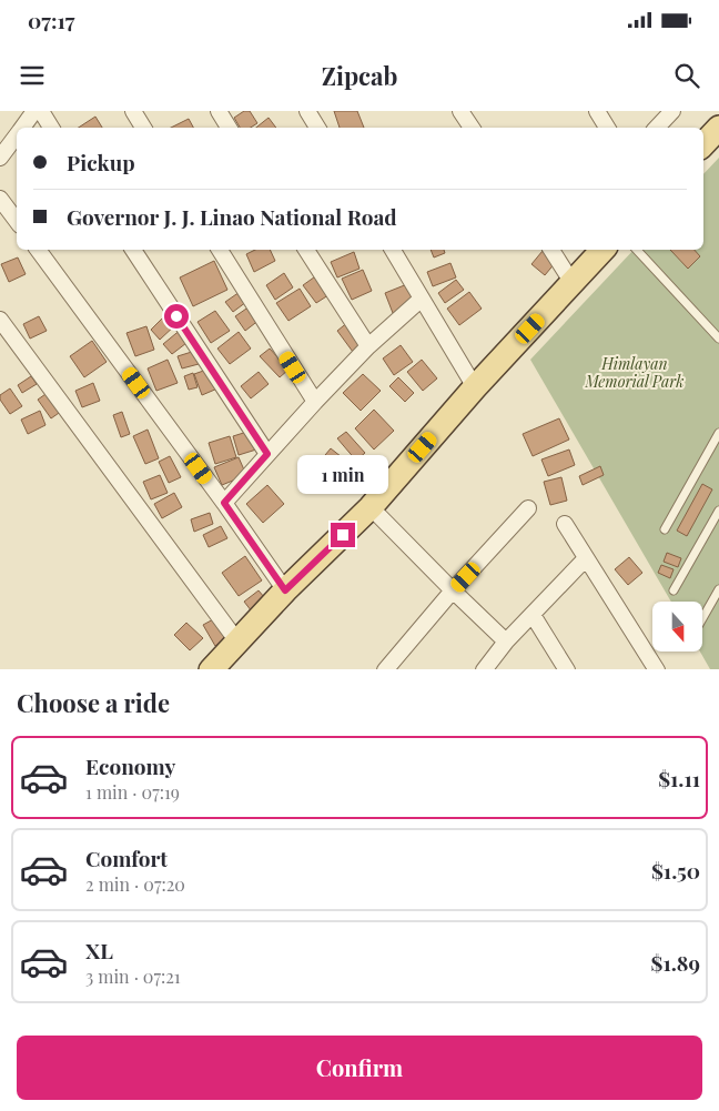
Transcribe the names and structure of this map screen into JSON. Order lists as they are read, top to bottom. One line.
{"parks":["Himlayan Memorial Park"],"north":"bottom","page":{"status":"07:17","header":"Zipcab","banner":["Pickup","Governor J. J. Linao National Road"],"bubble":"1 min","heading":"Choose a ride","list":[{"name":"Economy","note":"1 min · 07:19","value":"$1.11"},{"name":"Comfort","note":"2 min · 07:20","value":"$1.50"},{"name":"XL","note":"3 min · 07:21","value":"$1.89"}],"buttons":"Confirm"}}
